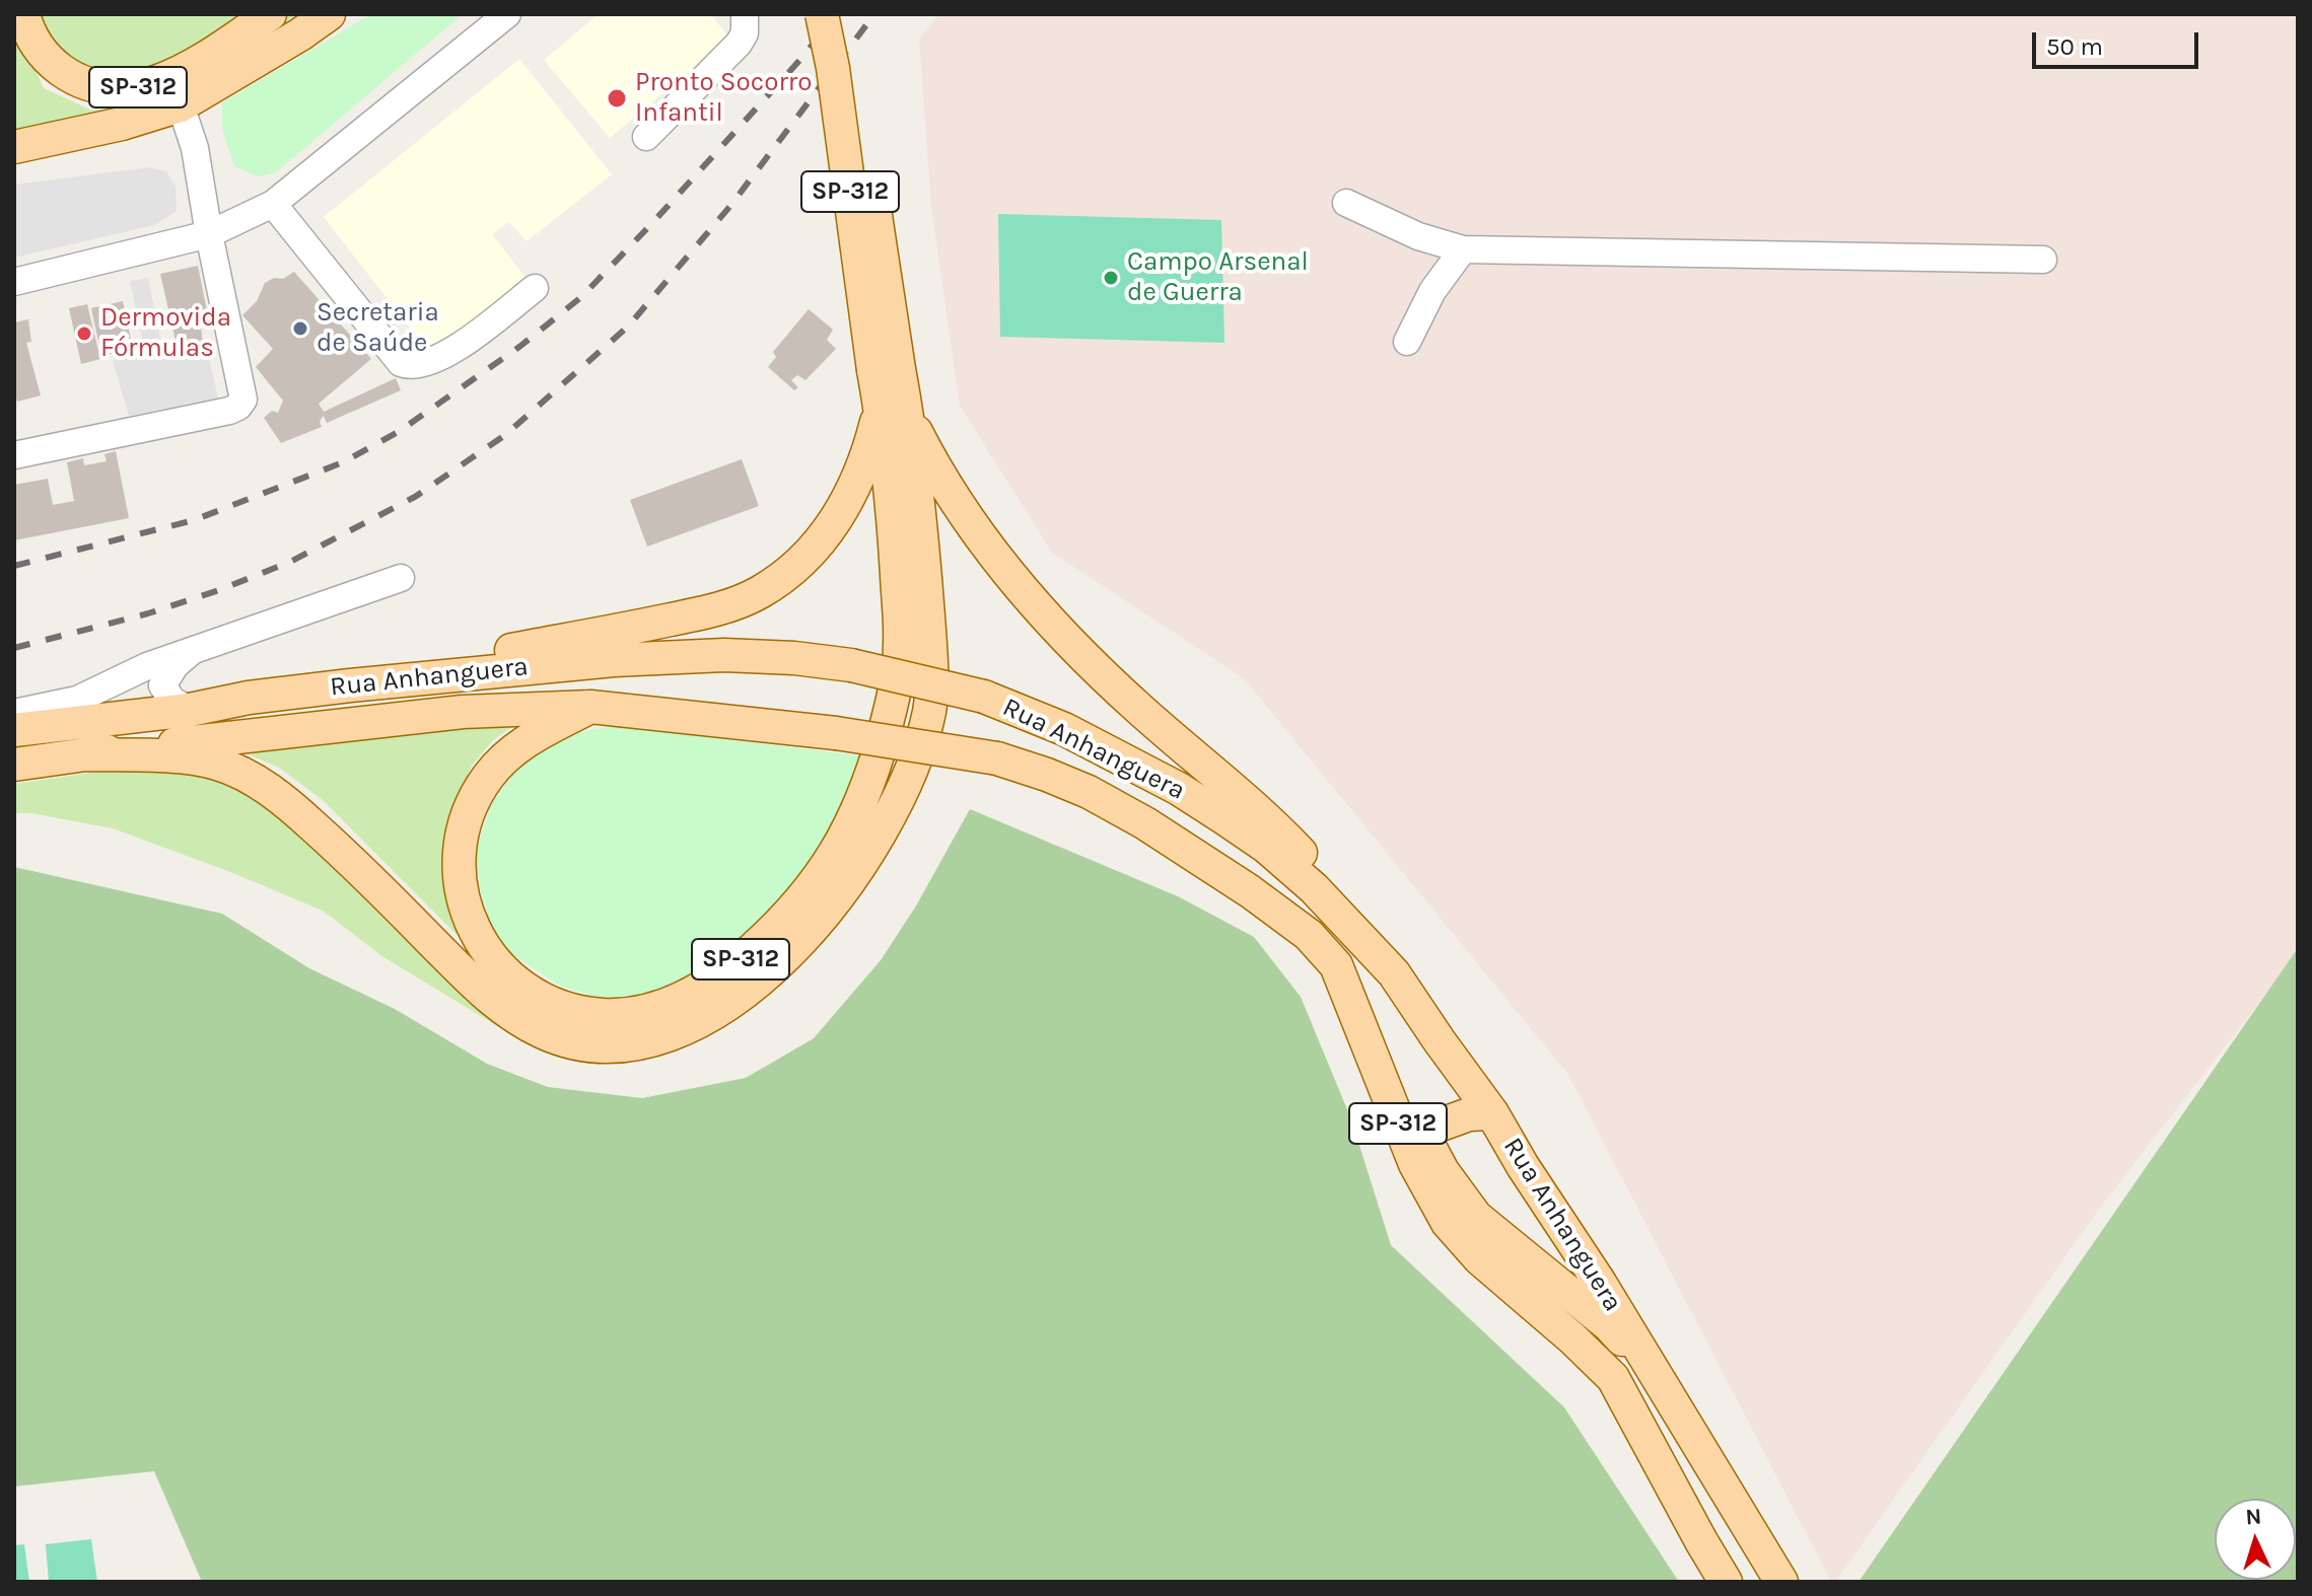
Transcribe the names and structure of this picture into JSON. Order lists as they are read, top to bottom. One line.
{"streets":{"main road":["SP-312","Rua Anhanguera"]},"crossings":[["SP-312","Rua Anhanguera"]],"places":["Pronto Socorro Infantil","Campo Arsenal de Guerra","Secretaria de Saúde","Dermovida Fórmulas"],"scale_bar":"50 m","north":"top"}
